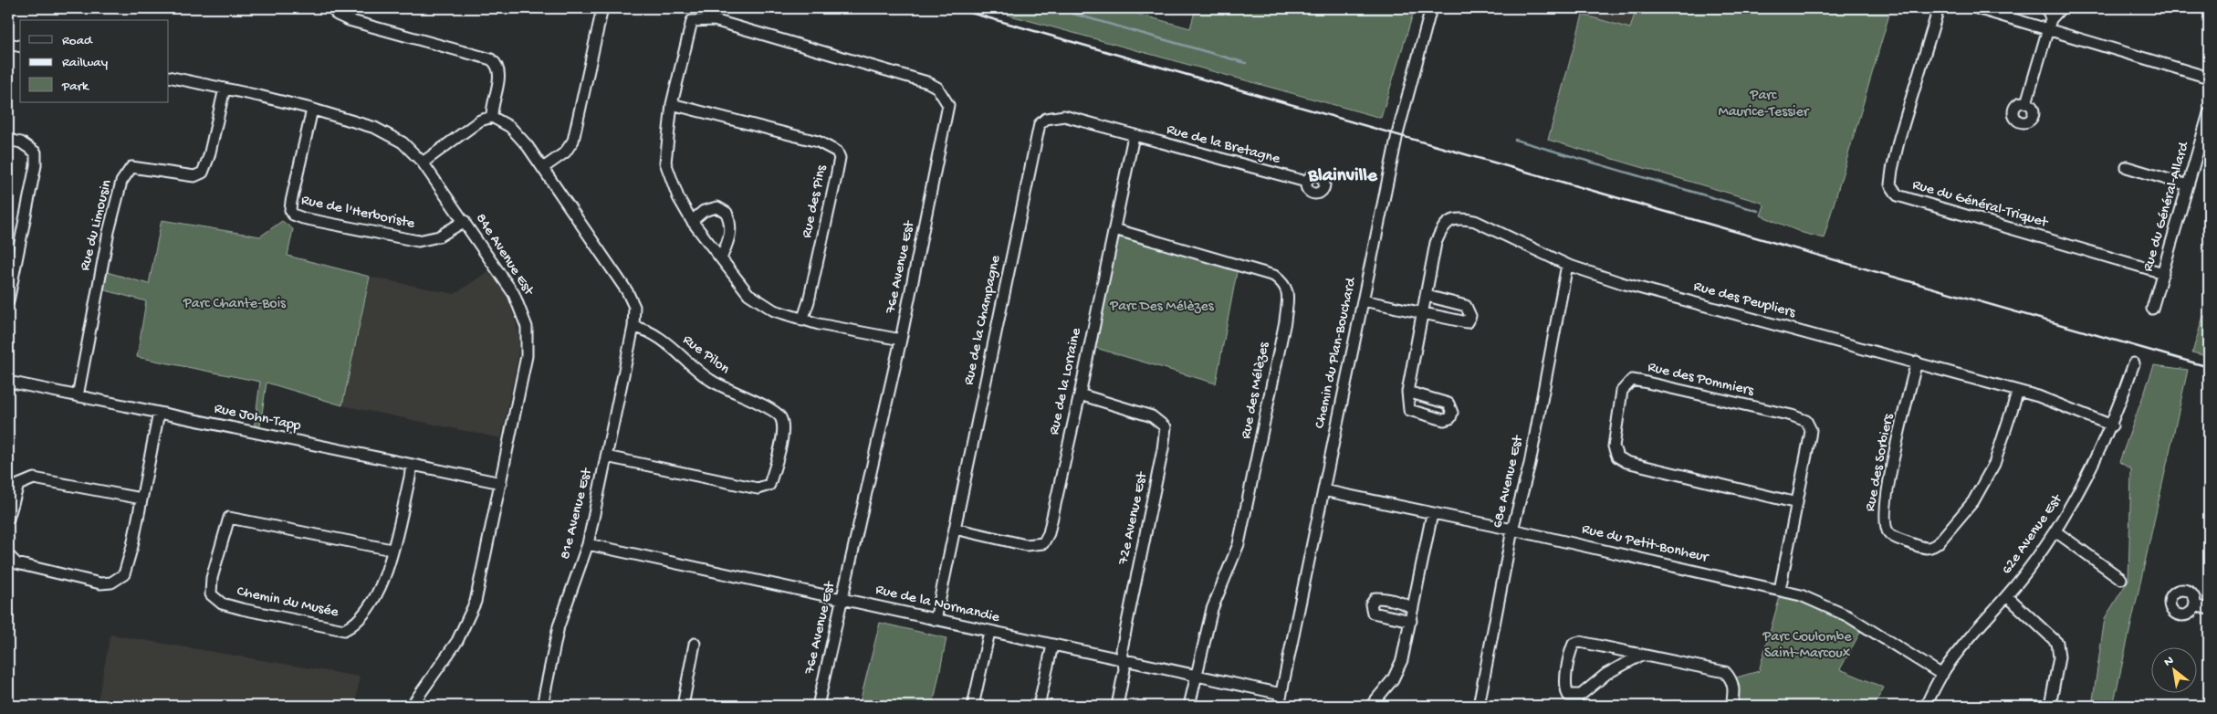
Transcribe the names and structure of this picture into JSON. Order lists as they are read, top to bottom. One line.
{"streets":{"street":["Rue de la Bretagne","Rue des Pins","Rue du Général-Triquet","Rue du Général-Allard","Rue de l'Herboriste","Rue du Limousin","84e Avenue Est","76e Avenue Est","Rue des Peupliers","Rue de la Champagne","Chemin du Plan-Bouchard","Rue Pilon","Rue des Pommiers","Rue de la Lorraine","Rue des Mélèzes","Rue John-Tapp","Rue des Sorbiers","68e Avenue Est","81e Avenue Est","72e Avenue Est","62e Avenue Est","Rue du Petit-Bonheur","Chemin du Musée","Rue de la Normandie"]},"crossings":[["Rue de la Bretagne","Rue de la Champagne"],["Rue de la Bretagne","Rue de la Lorraine"],["Rue des Pins","76e Avenue Est"],["Rue du Général-Triquet","Rue du Général-Allard"],["Rue de l'Herboriste","84e Avenue Est"],["Rue du Limousin","84e Avenue Est"],["Rue du Limousin","Rue John-Tapp"],["84e Avenue Est","Rue John-Tapp"],["76e Avenue Est","Rue de la Normandie"],["Rue des Peupliers","Rue des Sorbiers"],["Rue des Peupliers","68e Avenue Est"],["Rue des Peupliers","62e Avenue Est"],["Rue de la Champagne","Rue de la Lorraine"],["Rue de la Champagne","Rue de la Normandie"],["Chemin du Plan-Bouchard","Rue du Petit-Bonheur"],["Chemin du Plan-Bouchard","Rue de la Normandie"],["Rue Pilon","81e Avenue Est"],["Rue des Pommiers","Rue du Petit-Bonheur"],["Rue de la Lorraine","Rue des Mélèzes"],["Rue de la Lorraine","72e Avenue Est"],["Rue des Mélèzes","Rue de la Normandie"],["Rue John-Tapp","Chemin du Musée"],["68e Avenue Est","Rue du Petit-Bonheur"],["81e Avenue Est","Rue de la Normandie"],["72e Avenue Est","Rue de la Normandie"],["62e Avenue Est","Rue du Petit-Bonheur"]],"districts":["Blainville"],"parks":["Parc Maurice-Tessier","Parc Chante-Bois","Parc Des Mélèzes","Parc Coulombe Saint-Marcoux"],"legend":["Road","Railway","Park"],"north":"top left"}
